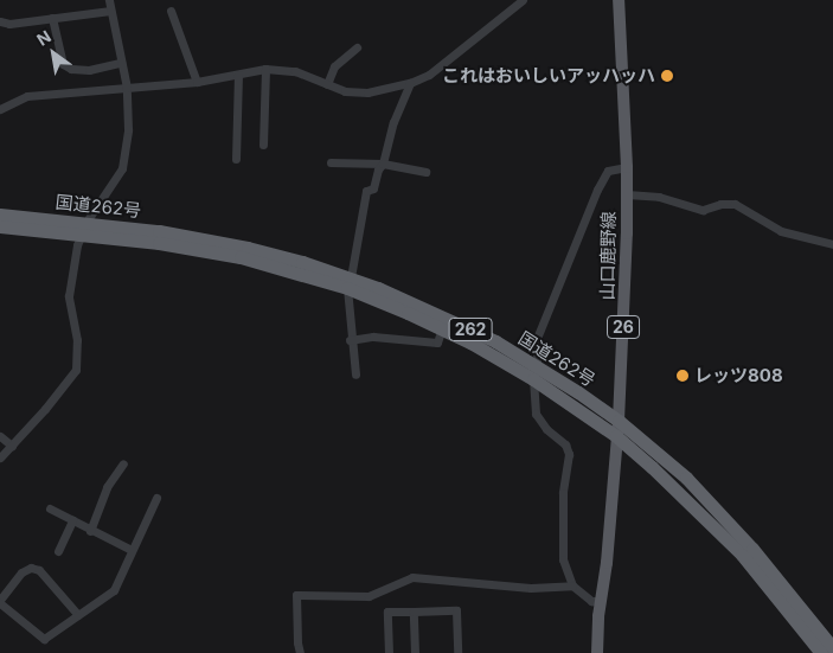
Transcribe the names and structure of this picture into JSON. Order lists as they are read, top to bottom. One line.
{"streets":{"highway":["国道262号","262"],"main road":["山口鹿野線","26"]},"crossings":[["国道262号","山口鹿野線"]],"places":["これはおいしいアッハッハ","レッツ808"],"north":"top left"}
